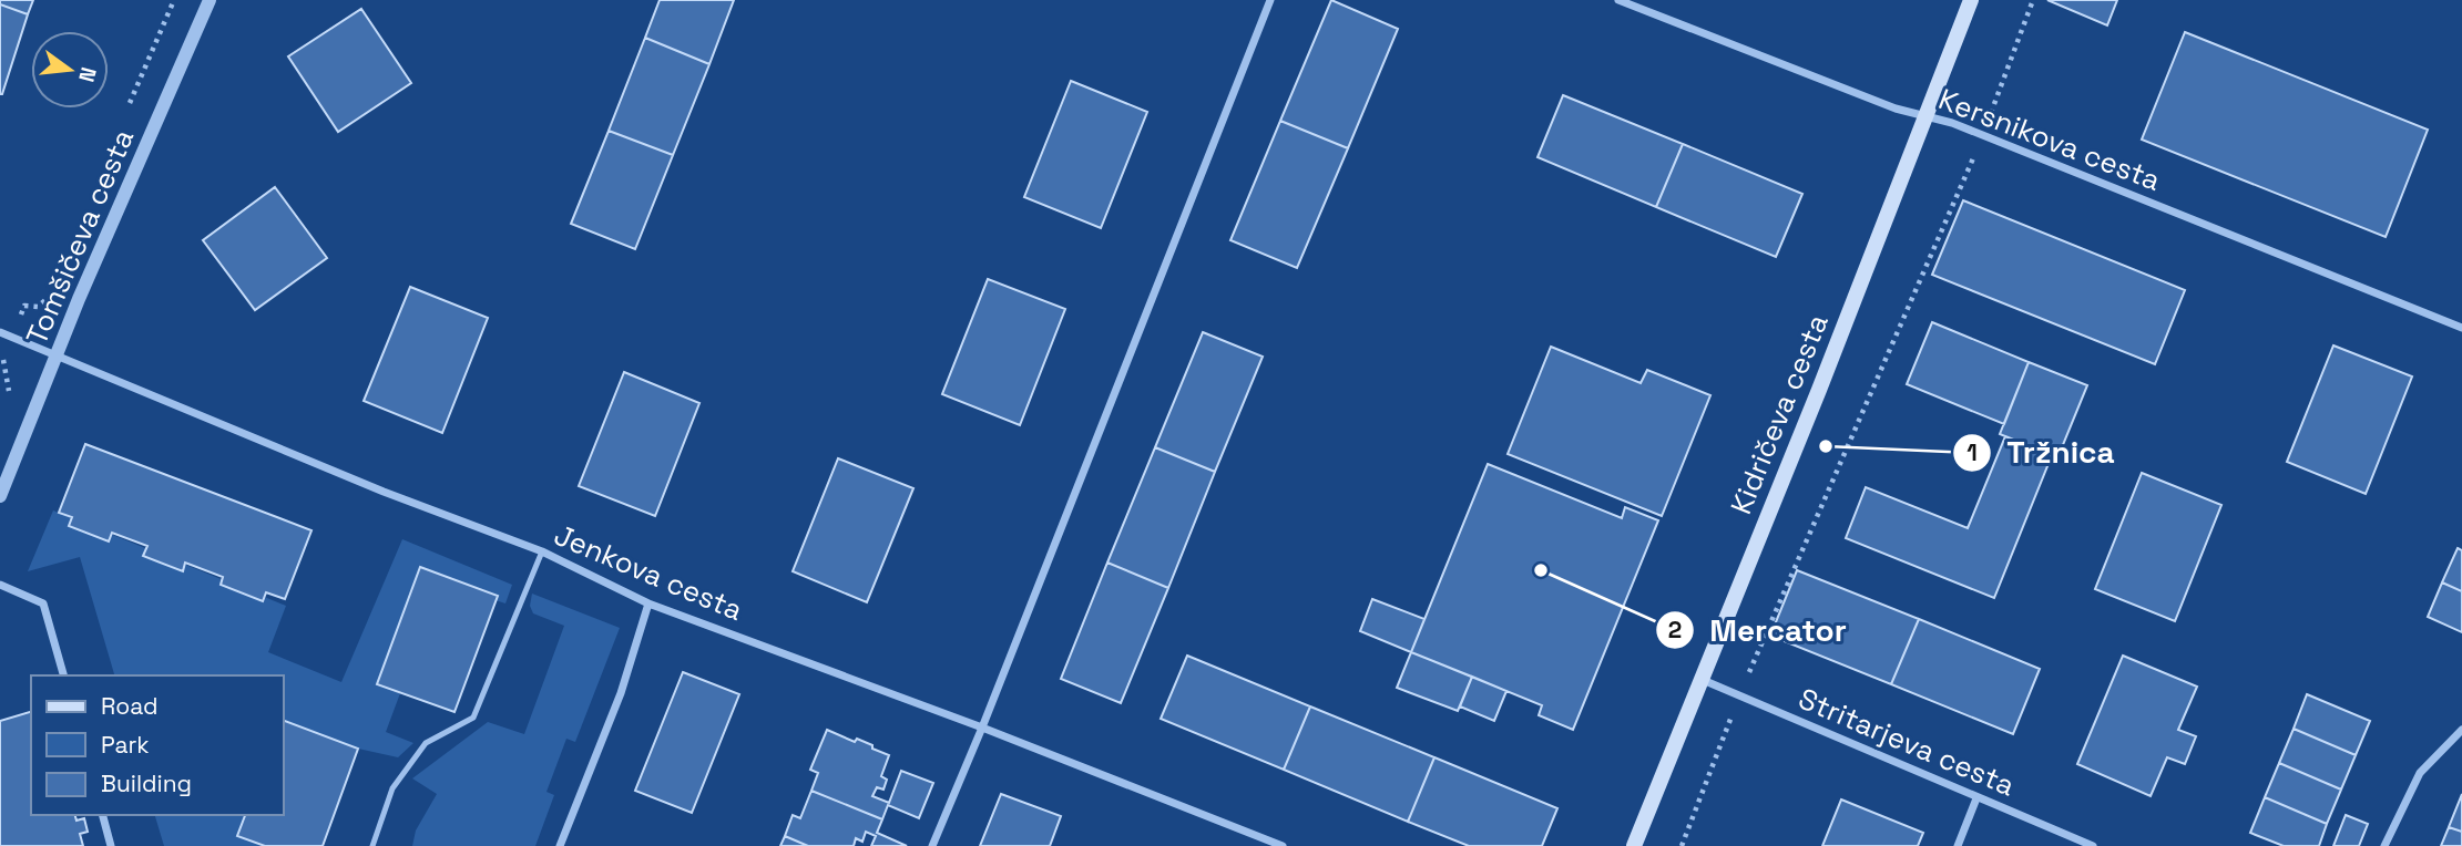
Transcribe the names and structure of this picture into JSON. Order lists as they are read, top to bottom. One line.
{"streets":{"main road":["Kidričeva cesta"],"street":["Kersnikova cesta","Tomšičeva cesta","Jenkova cesta","Stritarjeva cesta"]},"crossings":[["Kersnikova cesta","Kidričeva cesta"],["Tomšičeva cesta","Jenkova cesta"],["Kidričeva cesta","Stritarjeva cesta"]],"places":["Tržnica","Mercator"],"legend":["Road","Park","Building"],"north":"right"}
